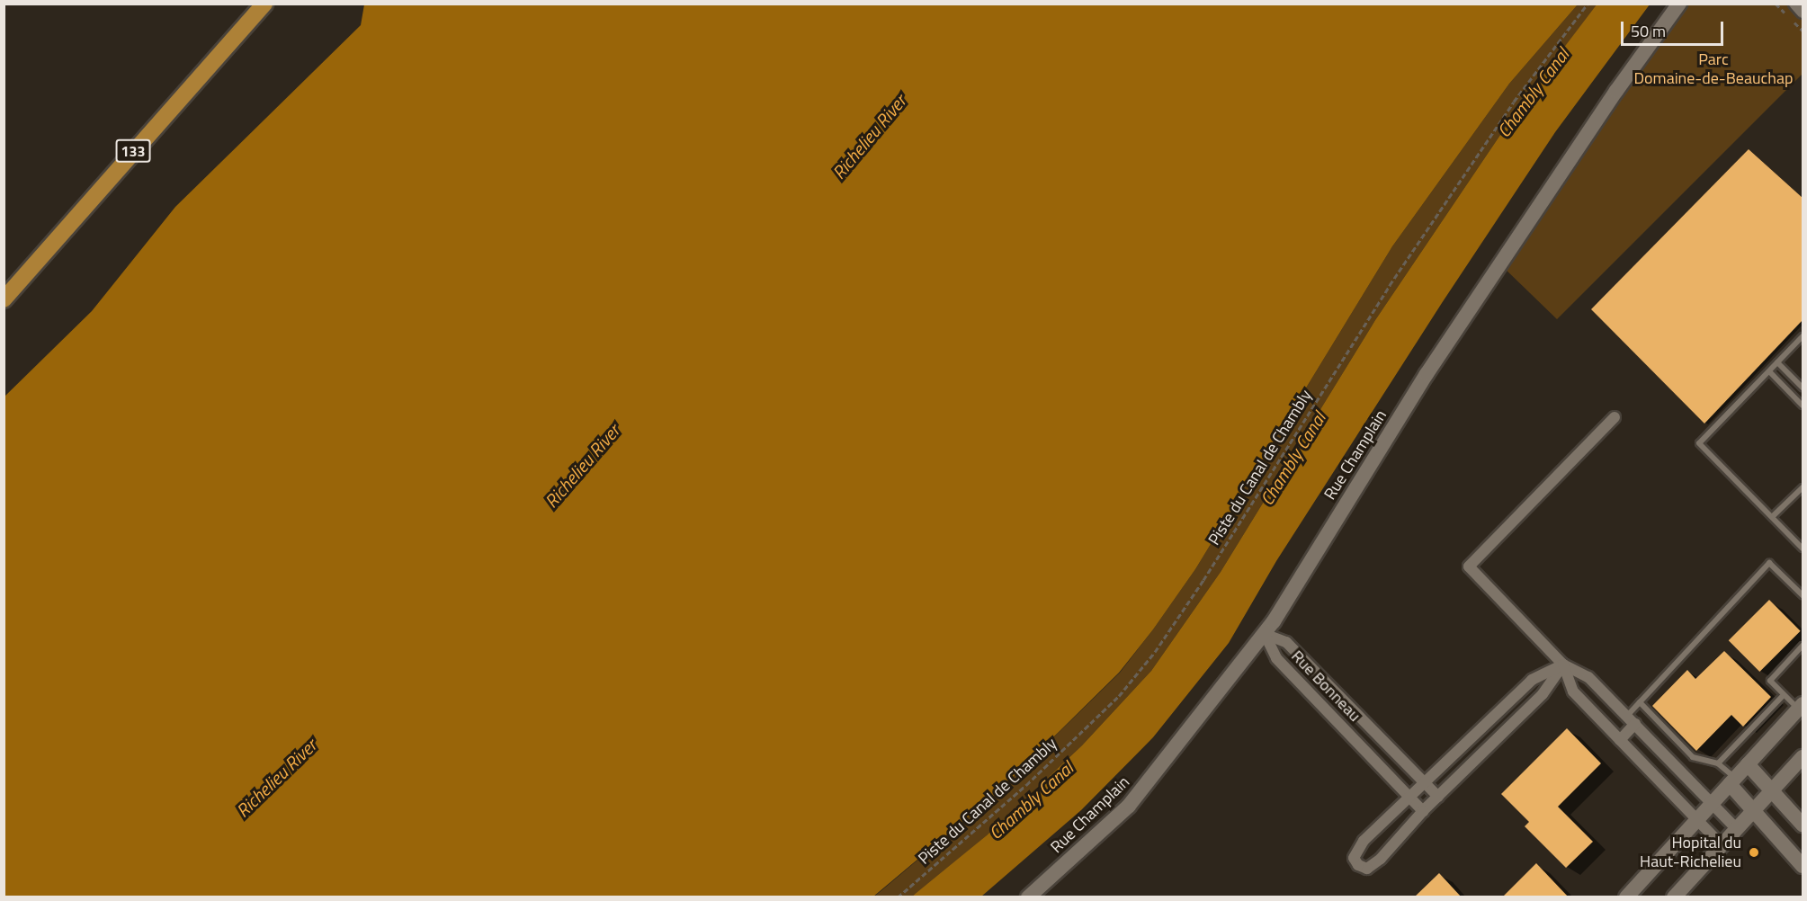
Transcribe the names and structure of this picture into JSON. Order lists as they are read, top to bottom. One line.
{"streets":{"main road":["133"],"street":["Rue Champlain","Rue Bonneau"],"path":["Piste du Canal de Chambly"]},"crossings":[["Rue Champlain","Rue Bonneau"]],"water":["Chambly Canal","Richelieu River"],"parks":["Parc Domaine-de-Beauchap"],"places":["Hopital du Haut-Richelieu"],"scale_bar":"50 m"}
